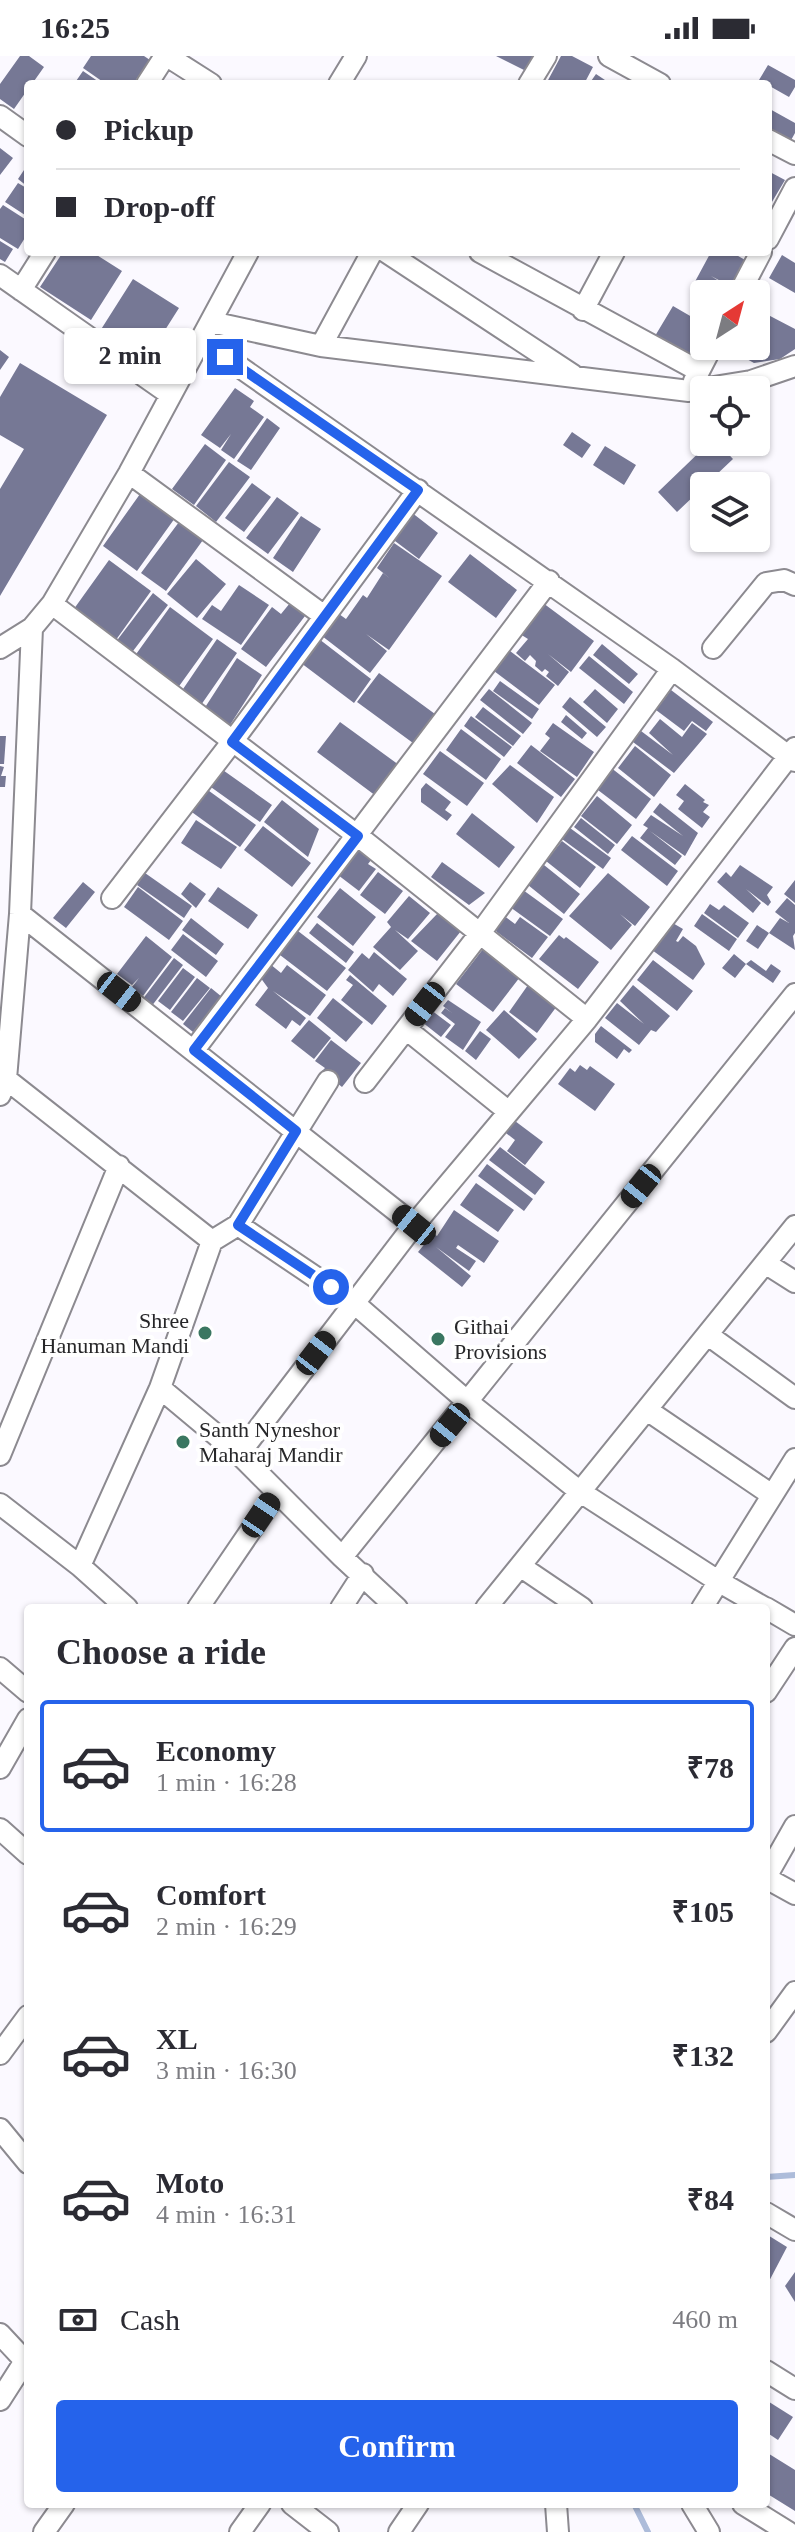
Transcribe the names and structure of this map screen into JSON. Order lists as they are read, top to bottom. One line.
{"places":["Shree Hanuman Mandi","Githai Provisions","Santh Nyneshor Maharaj Mandir"],"north":"top right","page":{"status":"16:25","banner":["Pickup","Drop-off"],"bubble":"2 min","heading":"Choose a ride","list":[{"name":"Economy","note":"1 min · 16:28","value":"₹78"},{"name":"Comfort","note":"2 min · 16:29","value":"₹105"},{"name":"XL","note":"3 min · 16:30","value":"₹132"},{"name":"Moto","note":"4 min · 16:31","value":"₹84"}],"pay":["Cash","460 m"],"buttons":"Confirm"}}
